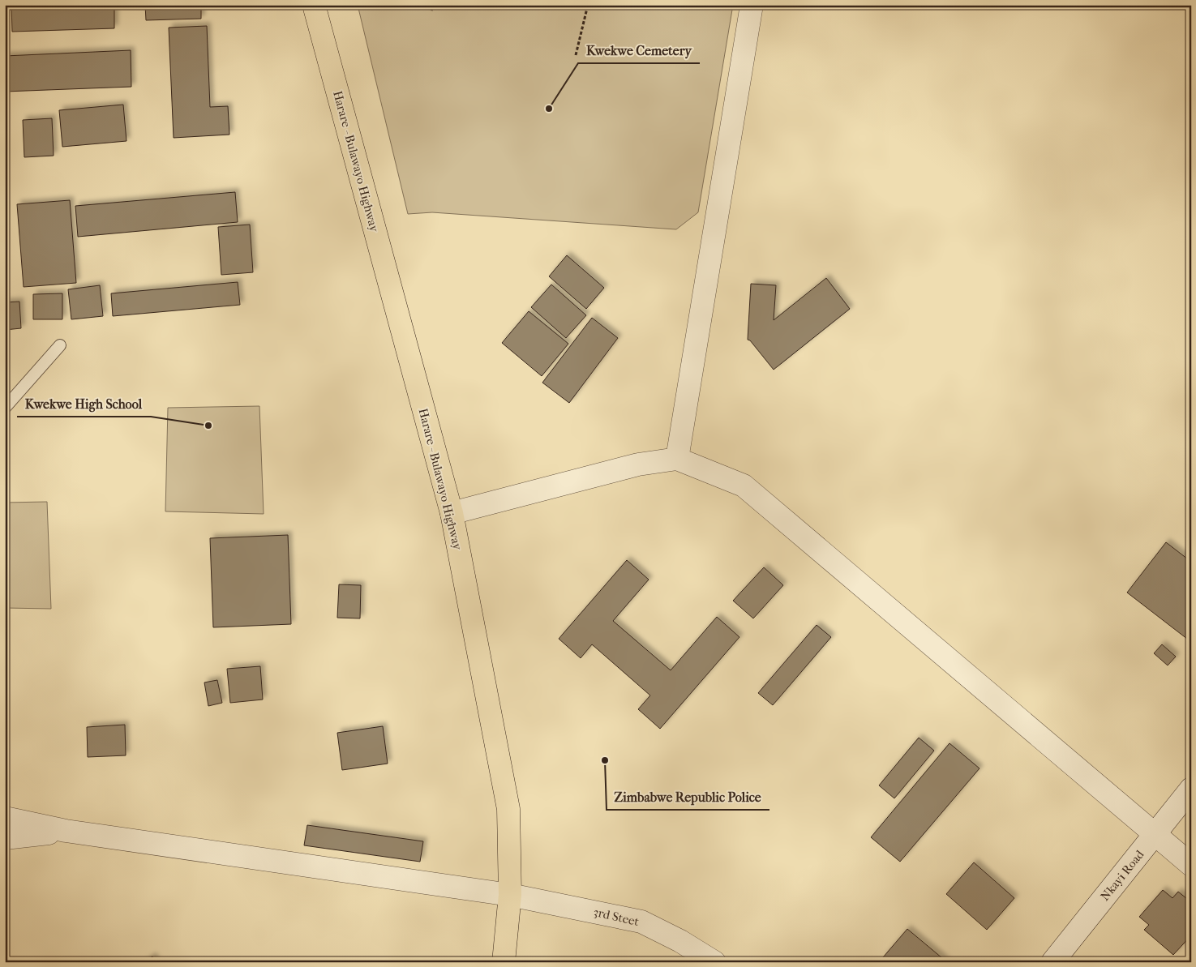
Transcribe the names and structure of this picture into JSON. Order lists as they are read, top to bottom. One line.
{"streets":{"highway":["Harare - Bulawayo Highway"],"street":["Nkayi Road","3rd Steet"]},"crossings":[["Harare - Bulawayo Highway","3rd Steet"]],"places":["Kwekwe Cemetery","Kwekwe High School","Zimbabwe Republic Police"]}
